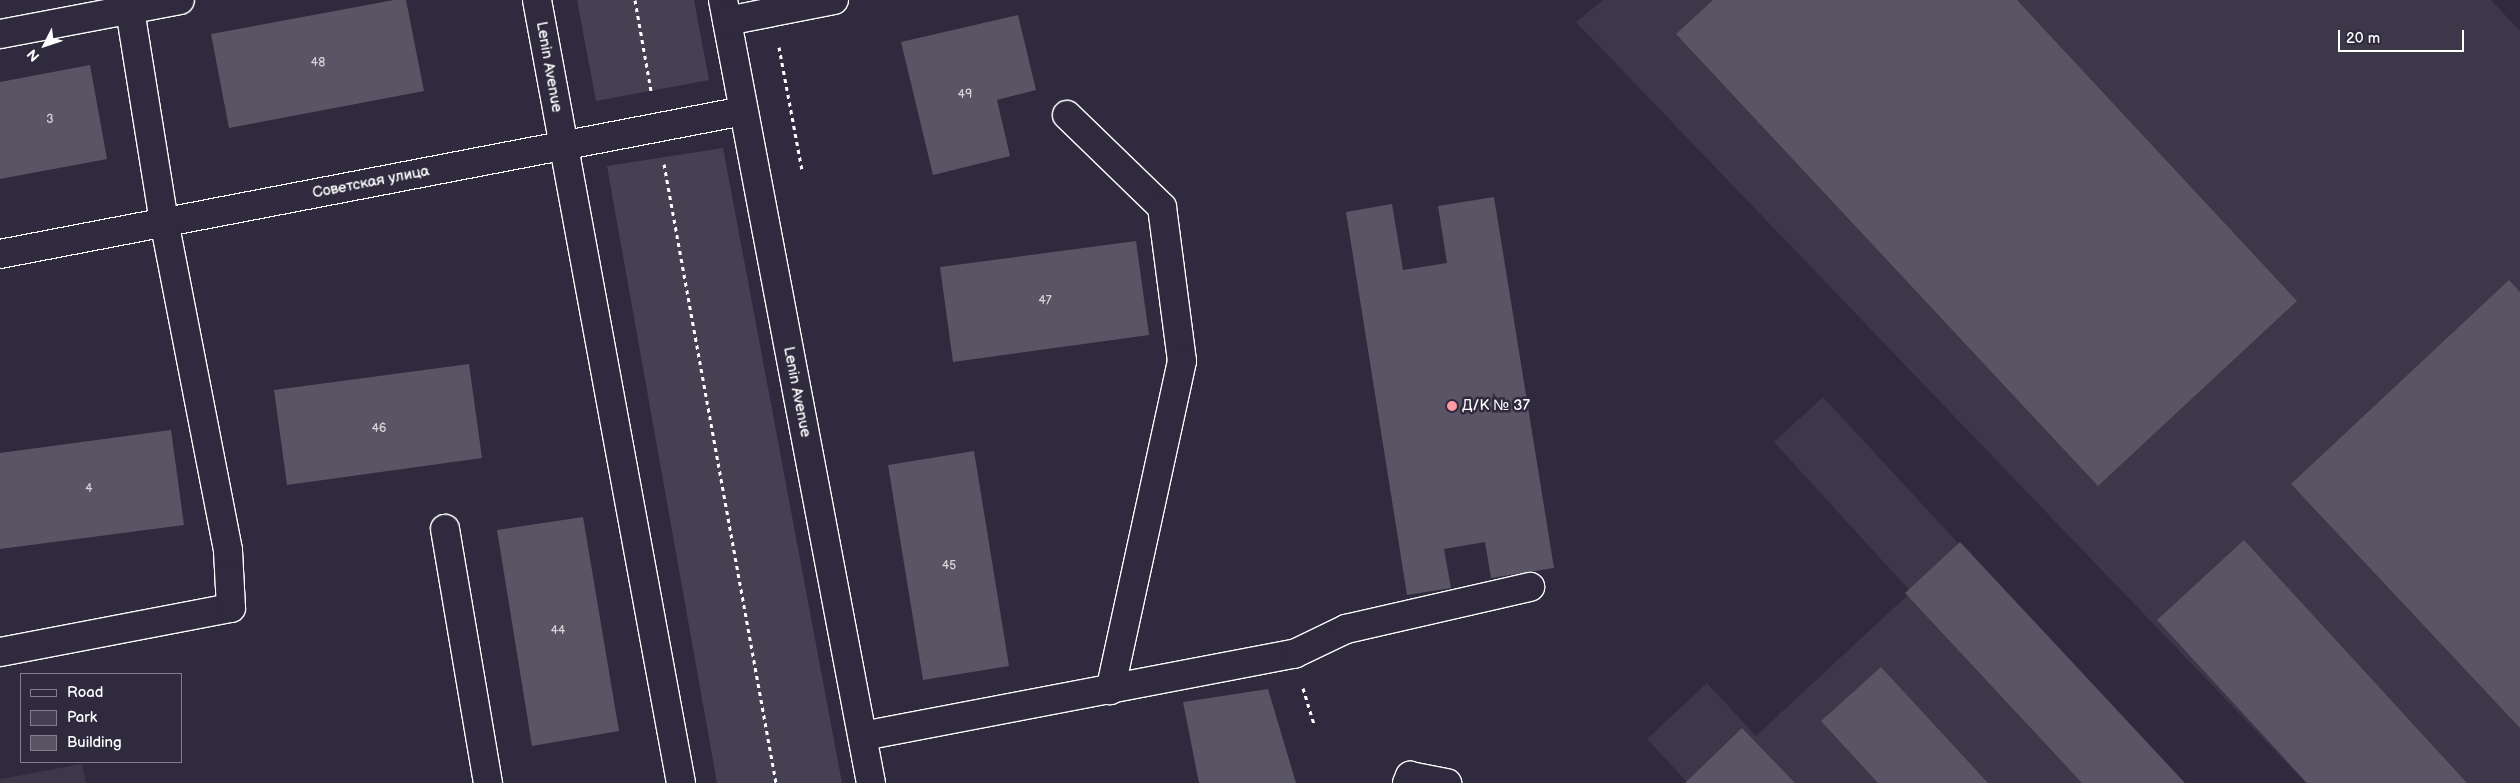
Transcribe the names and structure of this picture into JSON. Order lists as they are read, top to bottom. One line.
{"streets":{"street":["Lenin Avenue","Советская улица"]},"crossings":[["Lenin Avenue","Советская улица"]],"places":["Д/К № 37"],"house_numbers":["48","49","3","47","46","4","45","44"],"legend":["Road","Park","Building"],"scale_bar":"20 m","north":"bottom left"}
